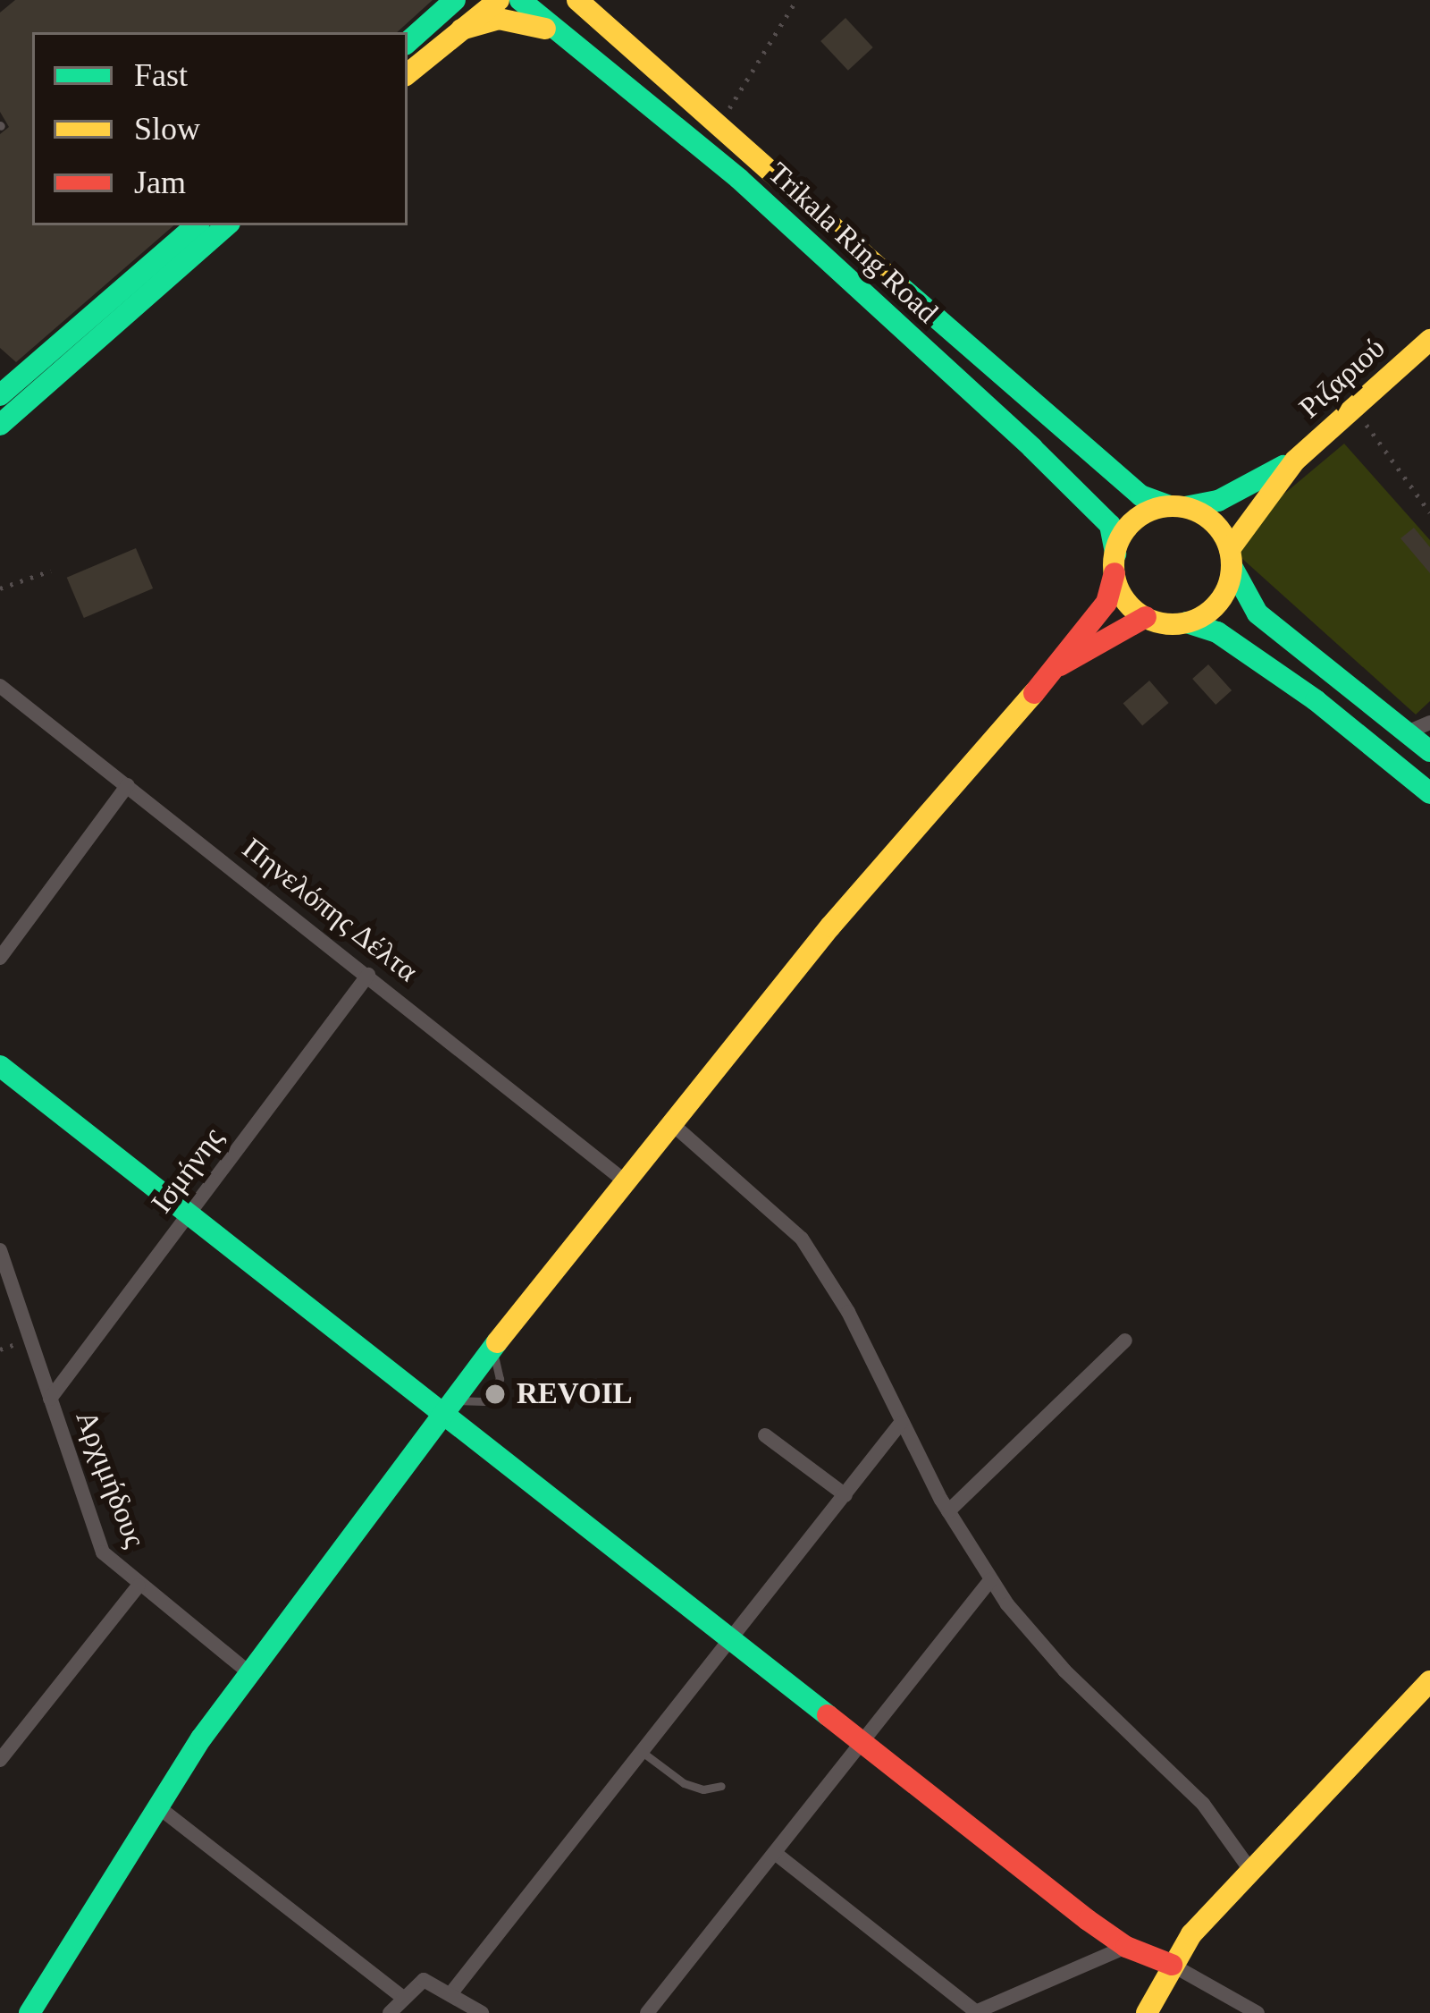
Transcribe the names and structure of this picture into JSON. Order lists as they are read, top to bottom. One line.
{"streets":{"street":["Trikala Ring Road","Ριζαριού","Πηνελόπης Δέλτα","Ισμήνης","Αρχιμήδους"]},"crossings":[["Trikala Ring Road","Ριζαριού"],["Πηνελόπης Δέλτα","Ισμήνης"],["Ισμήνης","Αρχιμήδους"]],"places":["REVOIL"],"legend":["Fast","Slow","Jam"]}
